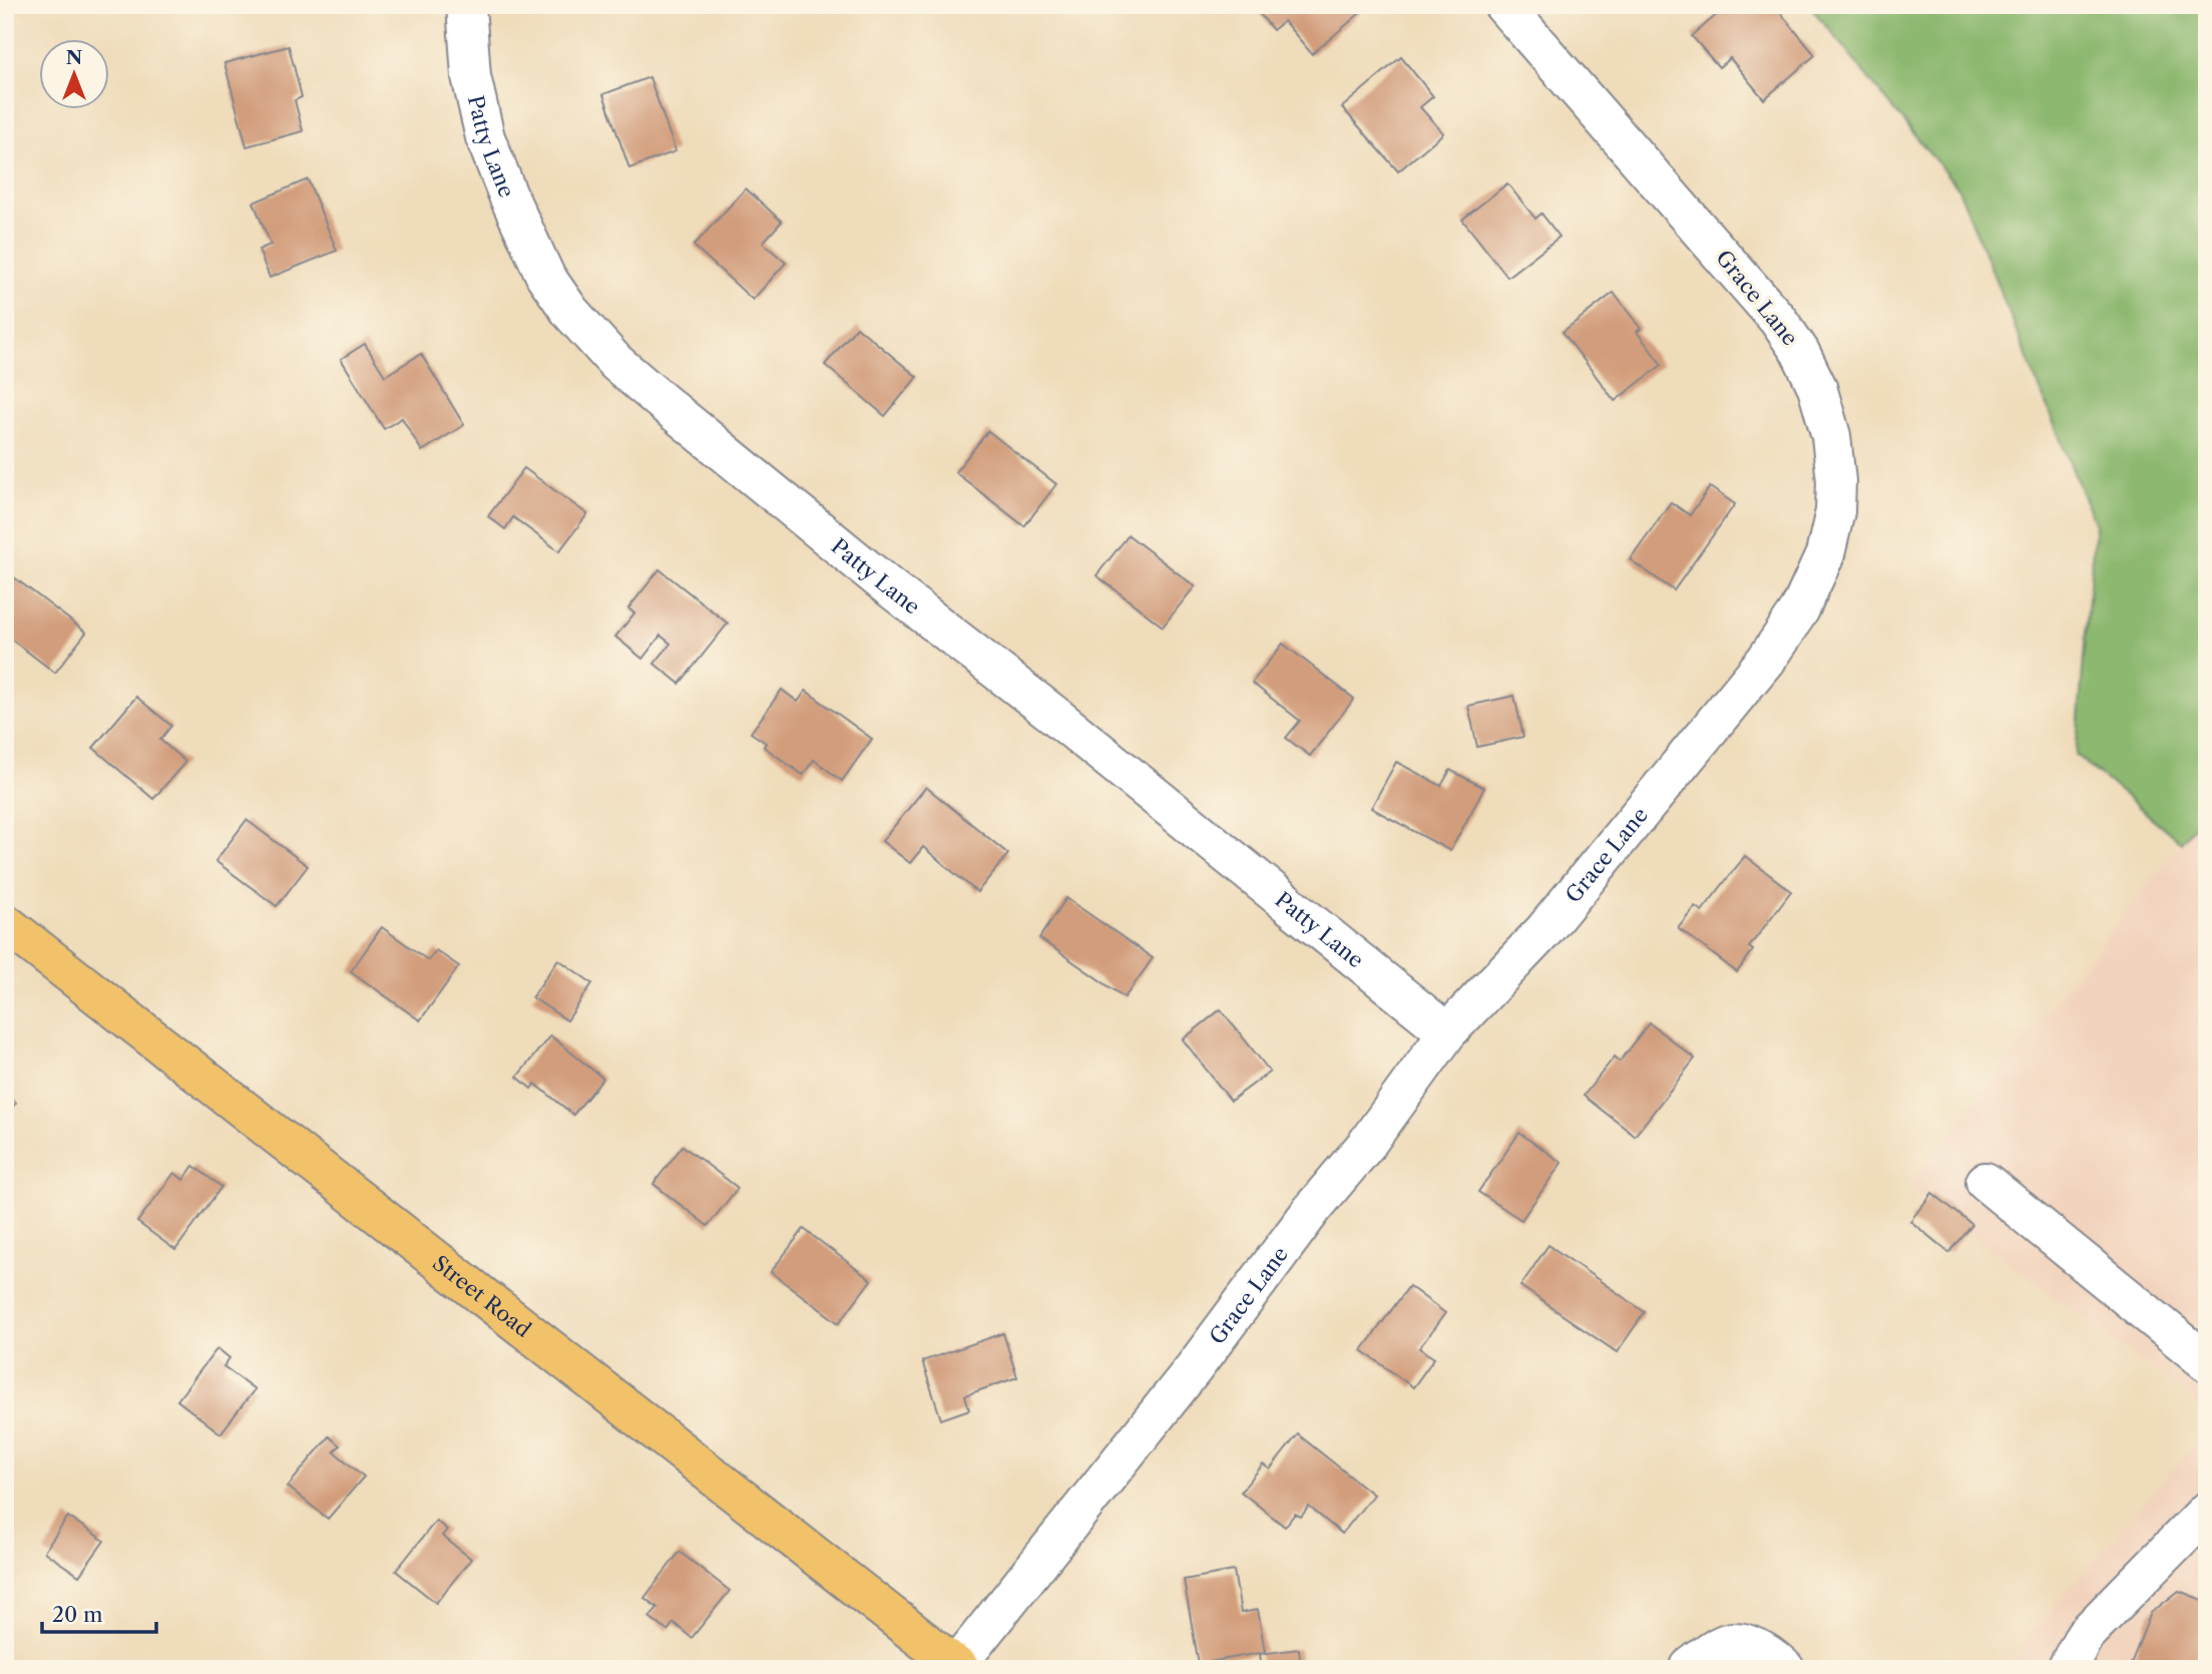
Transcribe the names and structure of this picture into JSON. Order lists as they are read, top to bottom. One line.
{"streets":{"main road":["Street Road"],"street":["Patty Lane","Grace Lane"]},"crossings":[["Patty Lane","Grace Lane"],["Grace Lane","Street Road"]],"scale_bar":"20 m","north":"top"}
